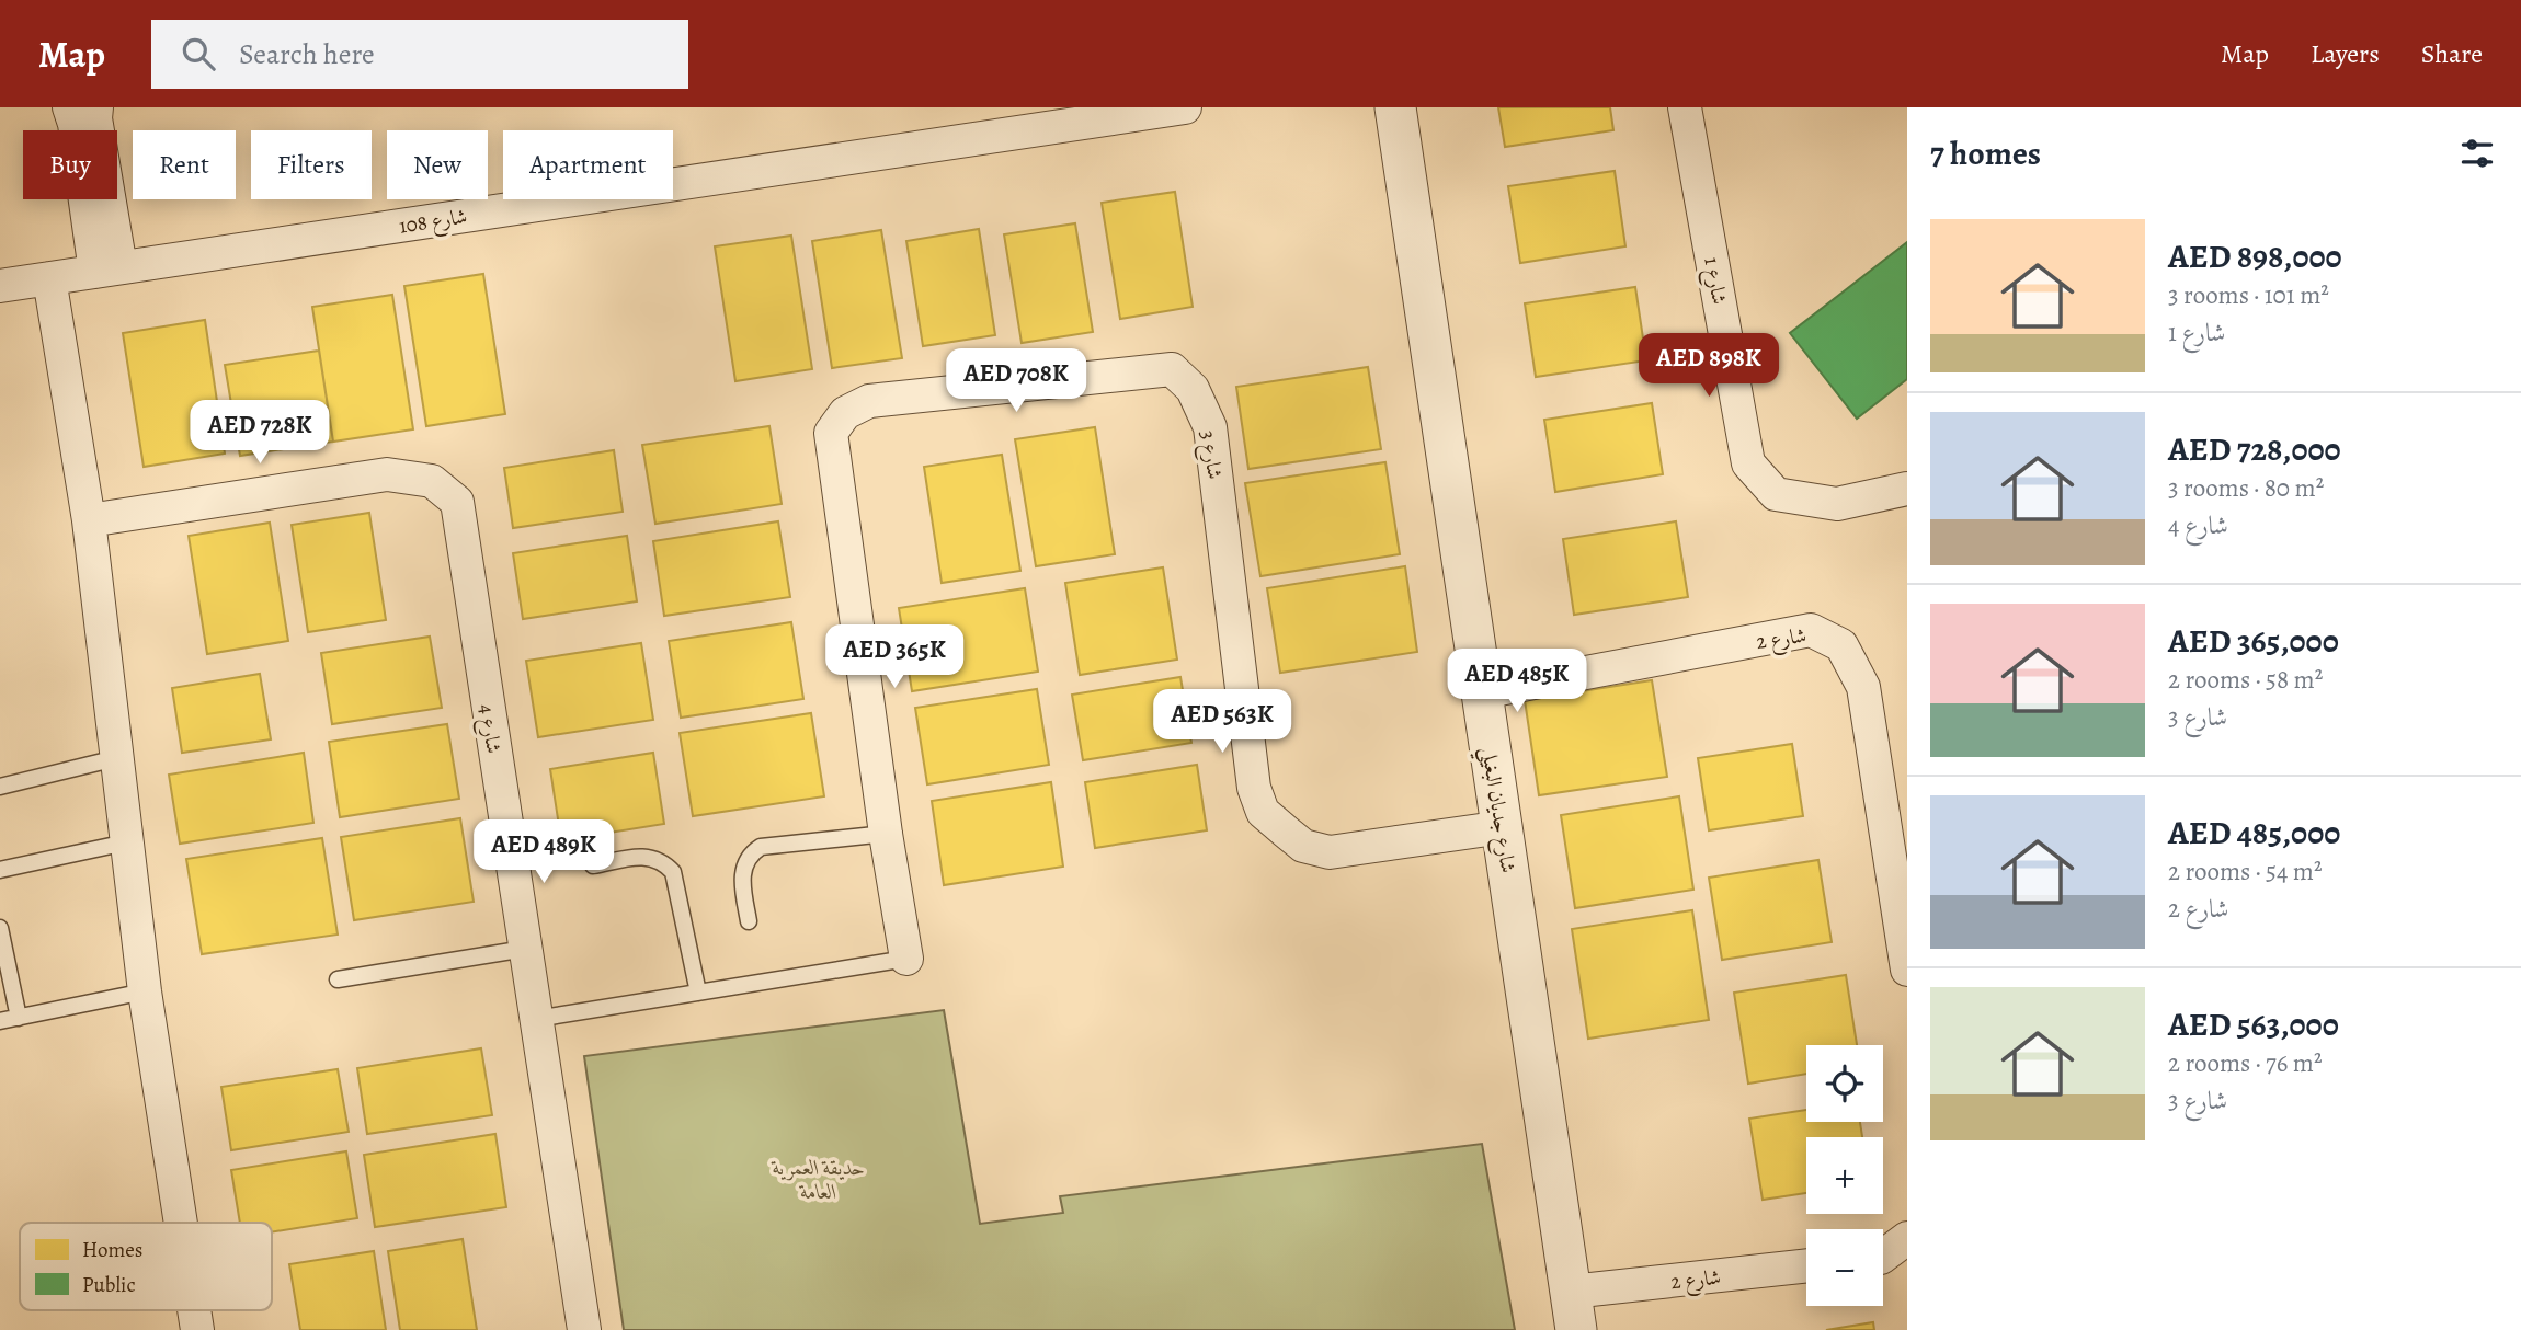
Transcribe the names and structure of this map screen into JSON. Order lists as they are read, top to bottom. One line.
{"streets":{"street":["شارع 108","شارع 1","شارع 3","شارع 2","شارع 4","شارع جديان البغيلي"]},"crossings":[["شارع 3","شارع جديان البغيلي"],["شارع 2","شارع جديان البغيلي"]],"parks":["حديقة العمرية العامة"],"legend":["Homes","Public"],"page":{"header":"Map","search":"Search here","nav":["Map","Layers","Share"],"heading":"7 homes","chip":["Buy","Rent","Filters","New","Apartment"],"list":[{"name":"AED 898,000","note":"3 rooms · 101 m² · شارع 1"},{"name":"AED 728,000","note":"3 rooms · 80 m² · شارع 4"},{"name":"AED 365,000","note":"2 rooms · 58 m² · شارع 3"},{"name":"AED 485,000","note":"2 rooms · 54 m² · شارع 2"},{"name":"AED 563,000","note":"2 rooms · 76 m² · شارع 3"}],"price":["AED 898K","AED 708K","AED 728K","AED 365K","AED 485K","AED 563K","AED 489K"],"map_buttons":["+","−"]}}
